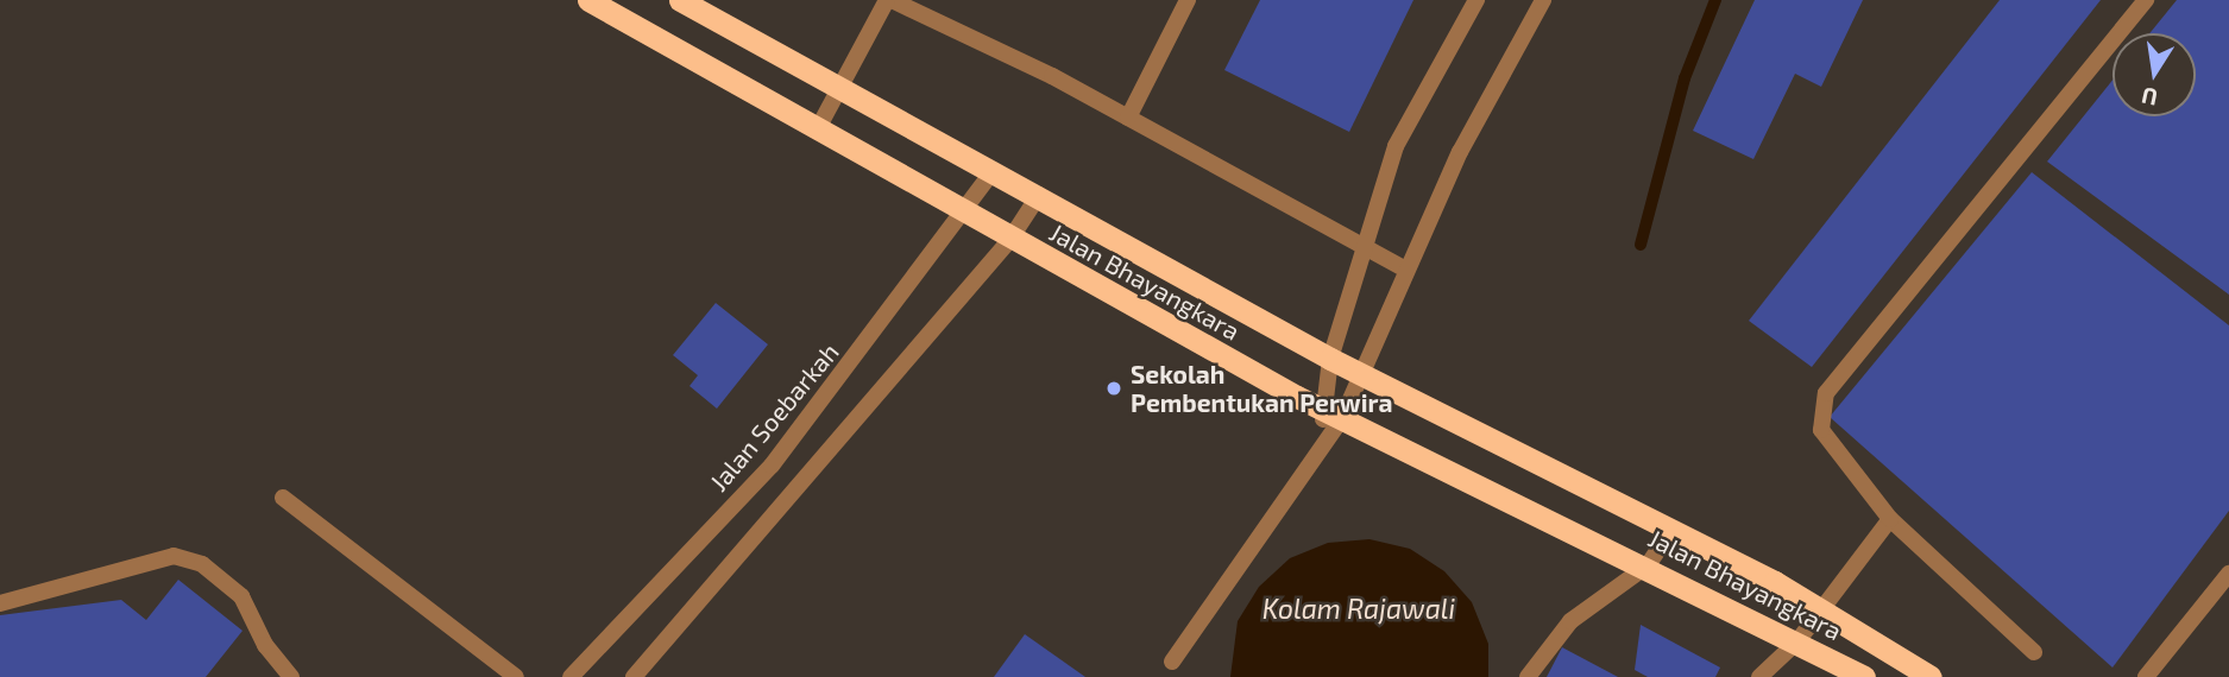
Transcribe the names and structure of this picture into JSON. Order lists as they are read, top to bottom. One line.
{"streets":{"highway":["Jalan Bhayangkara"],"street":["Jalan Soebarkah"]},"crossings":[["Jalan Bhayangkara","Jalan Soebarkah"]],"water":["Kolam Rajawali"],"places":["Sekolah Pembentukan Perwira"],"north":"bottom"}
